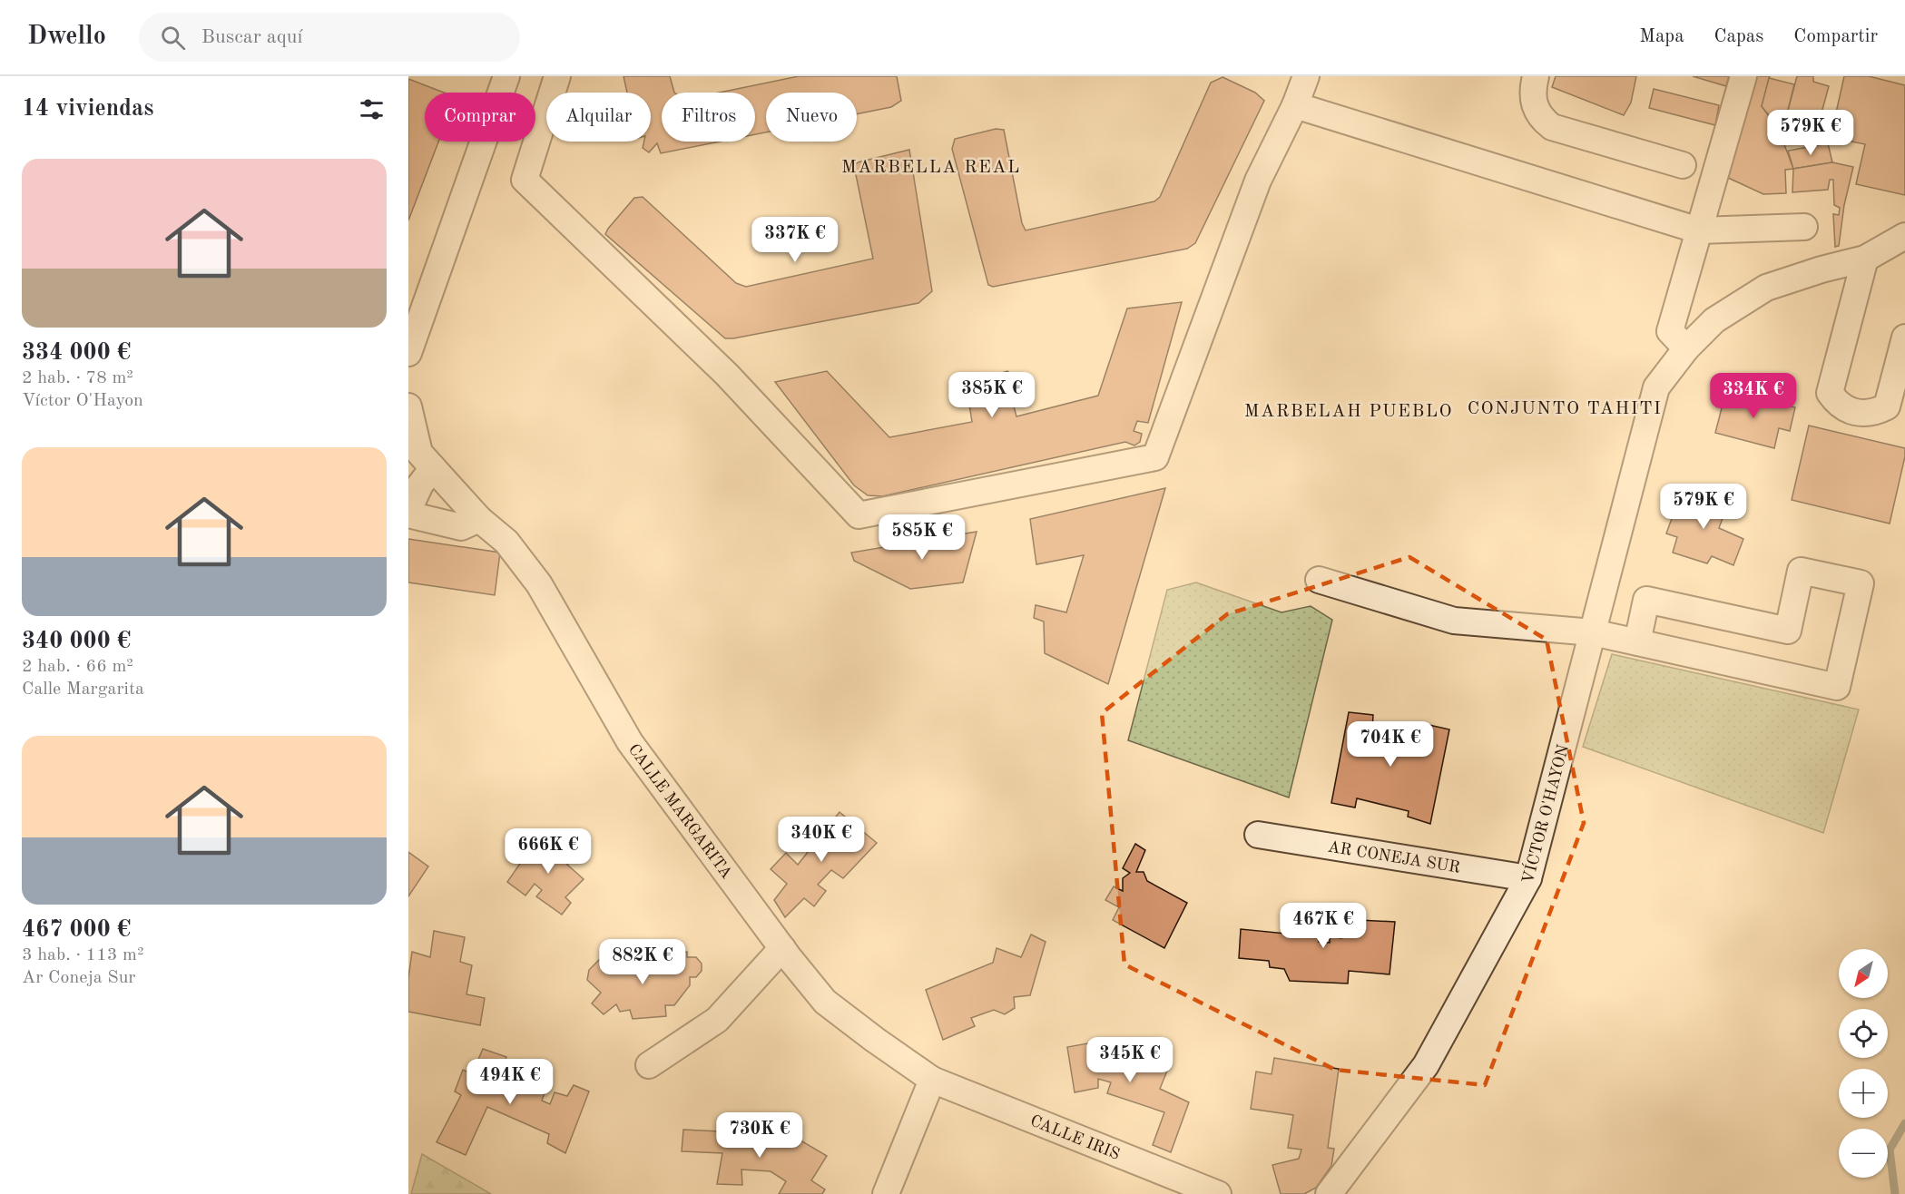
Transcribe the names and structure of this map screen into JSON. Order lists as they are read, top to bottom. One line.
{"streets":{"street":["CALLE MARGARITA","VÍCTOR O'HAYON","AR CONEJA SUR","CALLE IRIS"]},"crossings":[["CALLE MARGARITA","CALLE IRIS"],["VÍCTOR O'HAYON","AR CONEJA SUR"]],"districts":["MARBELLA REAL","CONJUNTO TAHITI","MARBELAH PUEBLO"],"north":"bottom left","page":{"header":"Dwello","search":"Buscar aquí","nav":["Mapa","Capas","Compartir"],"heading":"14 viviendas","chip":["Comprar","Alquilar","Filtros","Nuevo"],"price":["579K €","337K €","385K €","334K €","579K €","585K €","704K €","340K €","666K €","467K €","882K €","345K €","494K €","730K €"],"list":[{"name":"334 000 €","note":"2 hab. · 78 m² · Víctor O'Hayon"},{"name":"340 000 €","note":"2 hab. · 66 m² · Calle Margarita"},{"name":"467 000 €","note":"3 hab. · 113 m² · Ar Coneja Sur"}],"map_buttons":["+","−"]}}
